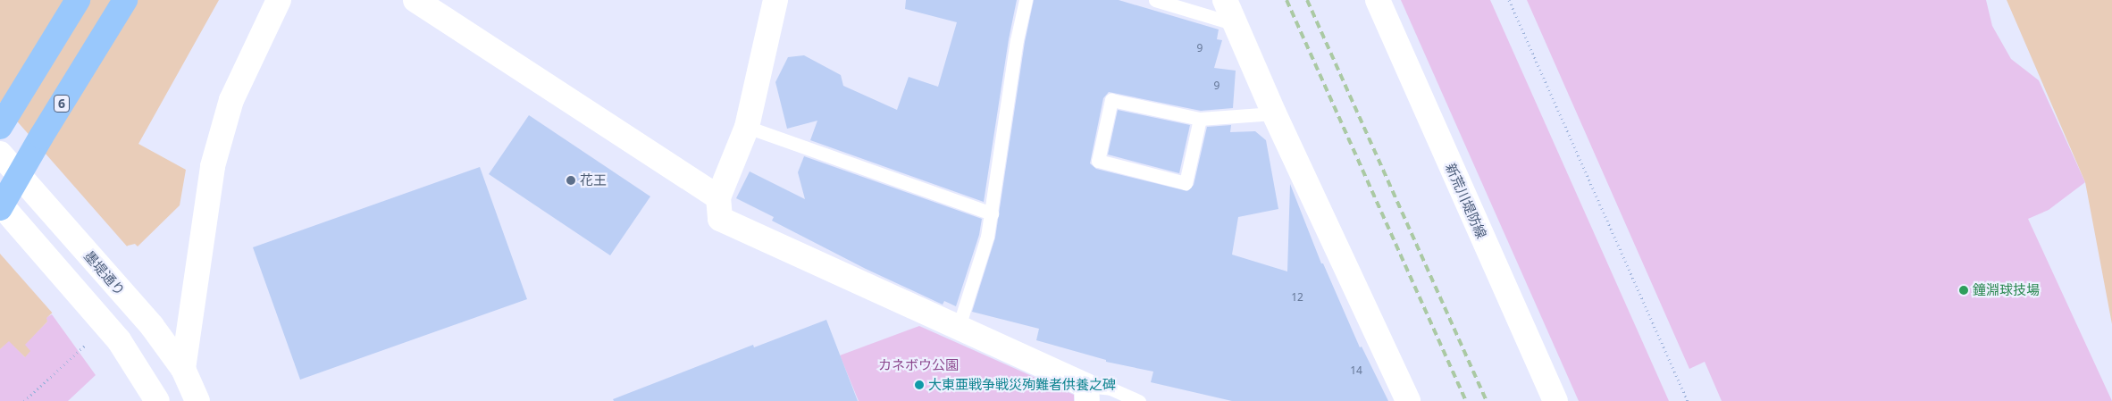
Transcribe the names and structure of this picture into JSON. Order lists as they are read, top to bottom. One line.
{"streets":{"highway":["6"],"street":["新荒川堤防線","墨堤通り"]},"parks":["カネボウ公園"],"places":["花王","鐘淵球技場","大東亜戦争戦災殉難者供養之碑"],"house_numbers":["9","9","12","14"]}
